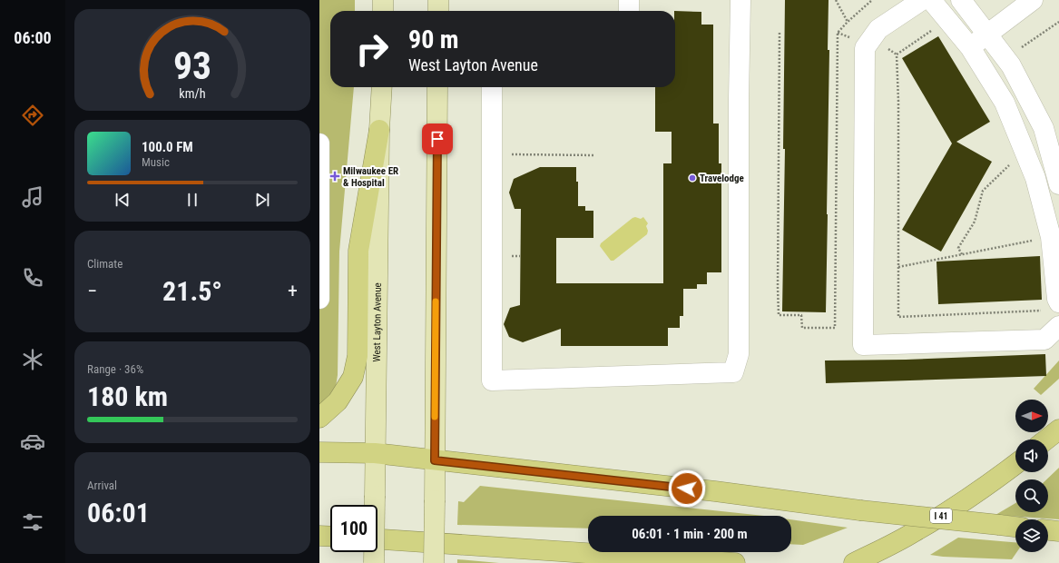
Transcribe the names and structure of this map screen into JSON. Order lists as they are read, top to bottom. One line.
{"streets":{"highway":["I 41"],"main road":["West Layton Avenue"]},"places":{"health":["Milwaukee ER & Hospital"],"other":["Travelodge"]},"north":"right","page":{"tabs":"06:00","turn":["90 m","West Layton Avenue"],"song":["100.0 FM","Music"],"tile":["Climate",["Range · 36%","180 km"],["Arrival","06:01"]],"heat":["−","21.5°","+"],"limit":"100","trip":"06:01 · 1 min · 200 m","gauge":["93","km/h"]}}
